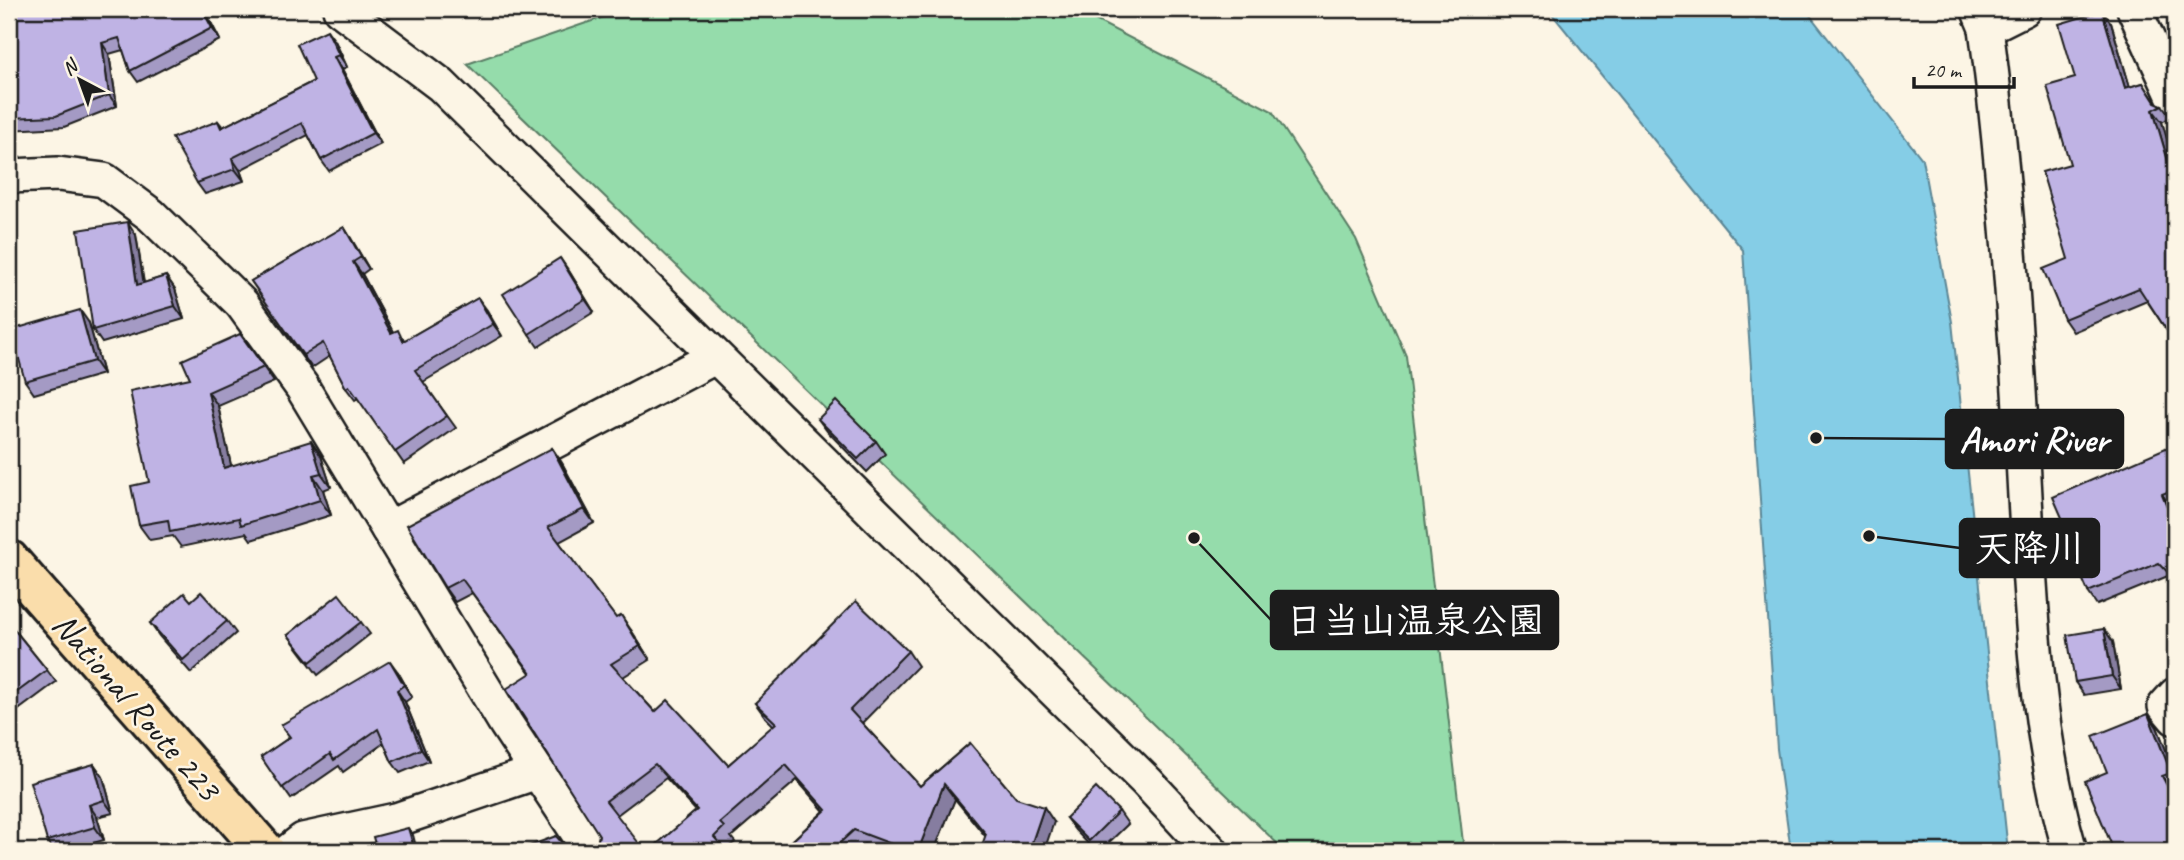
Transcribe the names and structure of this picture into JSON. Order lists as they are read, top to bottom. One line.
{"streets":{"highway":["National Route 223"]},"places":["Amori River","天降川","日当山温泉公園"],"scale_bar":"20 m","north":"top left"}
